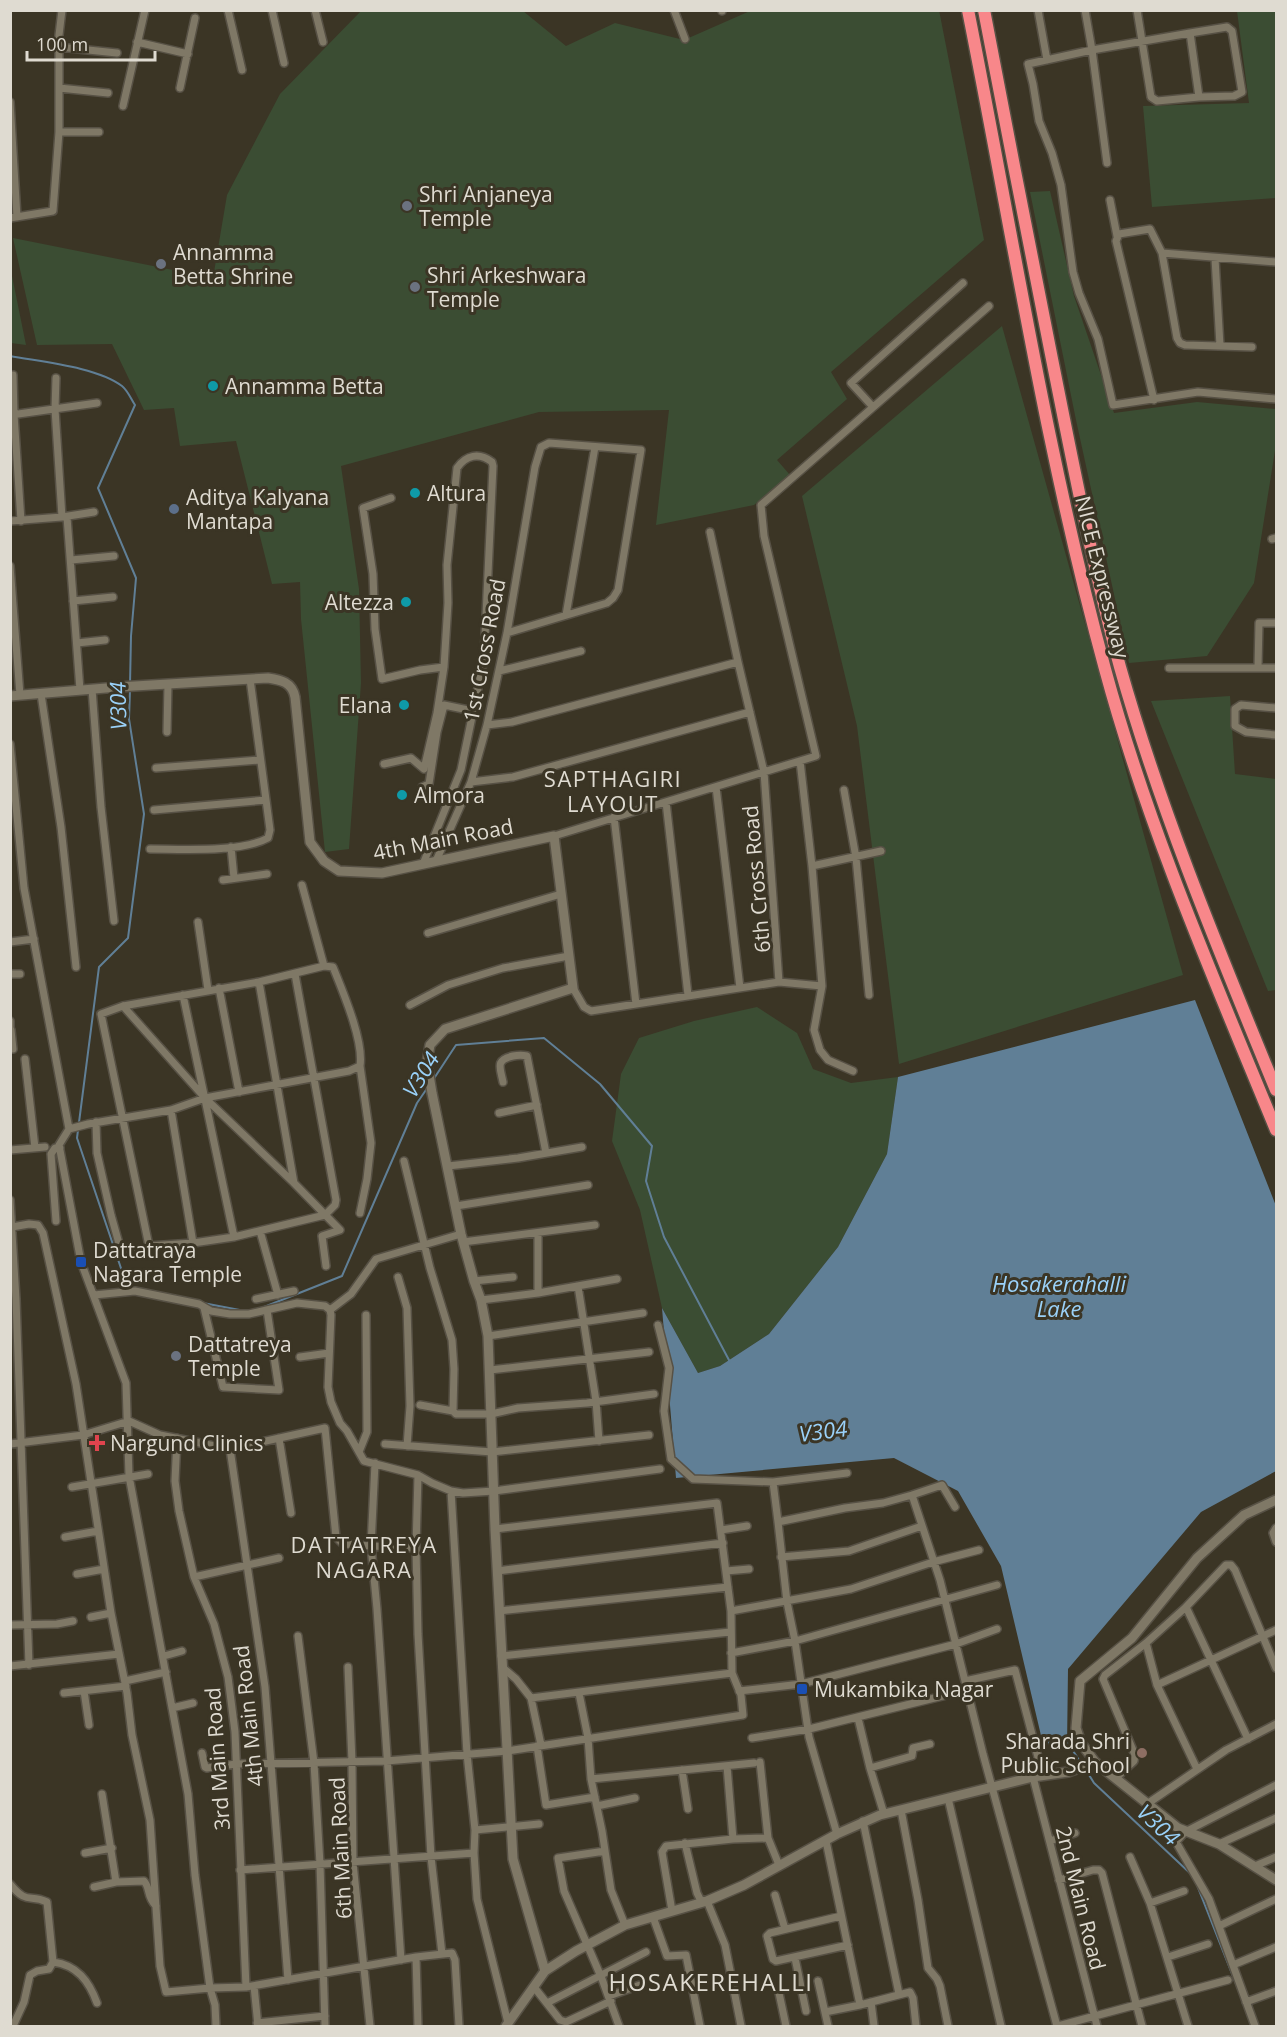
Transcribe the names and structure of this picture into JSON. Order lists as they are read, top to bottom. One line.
{"streets":{"highway":["NICE Expressway"],"street":["1st Cross Road","4th Main Road","6th Cross Road","3rd Main Road","6th Main Road","2nd Main Road"]},"crossings":[["1st Cross Road","4th Main Road"]],"districts":["SAPTHAGIRI LAYOUT","DATTATREYA NAGARA","HOSAKEREHALLI"],"water":["V304","Hosakerahalli Lake"],"places":{"other":["Shri Anjaneya Temple","Annamma Betta Shrine","Shri Arkeshwara Temple","Annamma Betta","Altura","Aditya Kalyana Mantapa","Altezza","Elana","Almora","Dattatreya Temple","Sharada Shri Public School"],"transit":["Dattatraya Nagara Temple","Mukambika Nagar"],"health":["Nargund Clinics"]},"scale_bar":"100 m"}
